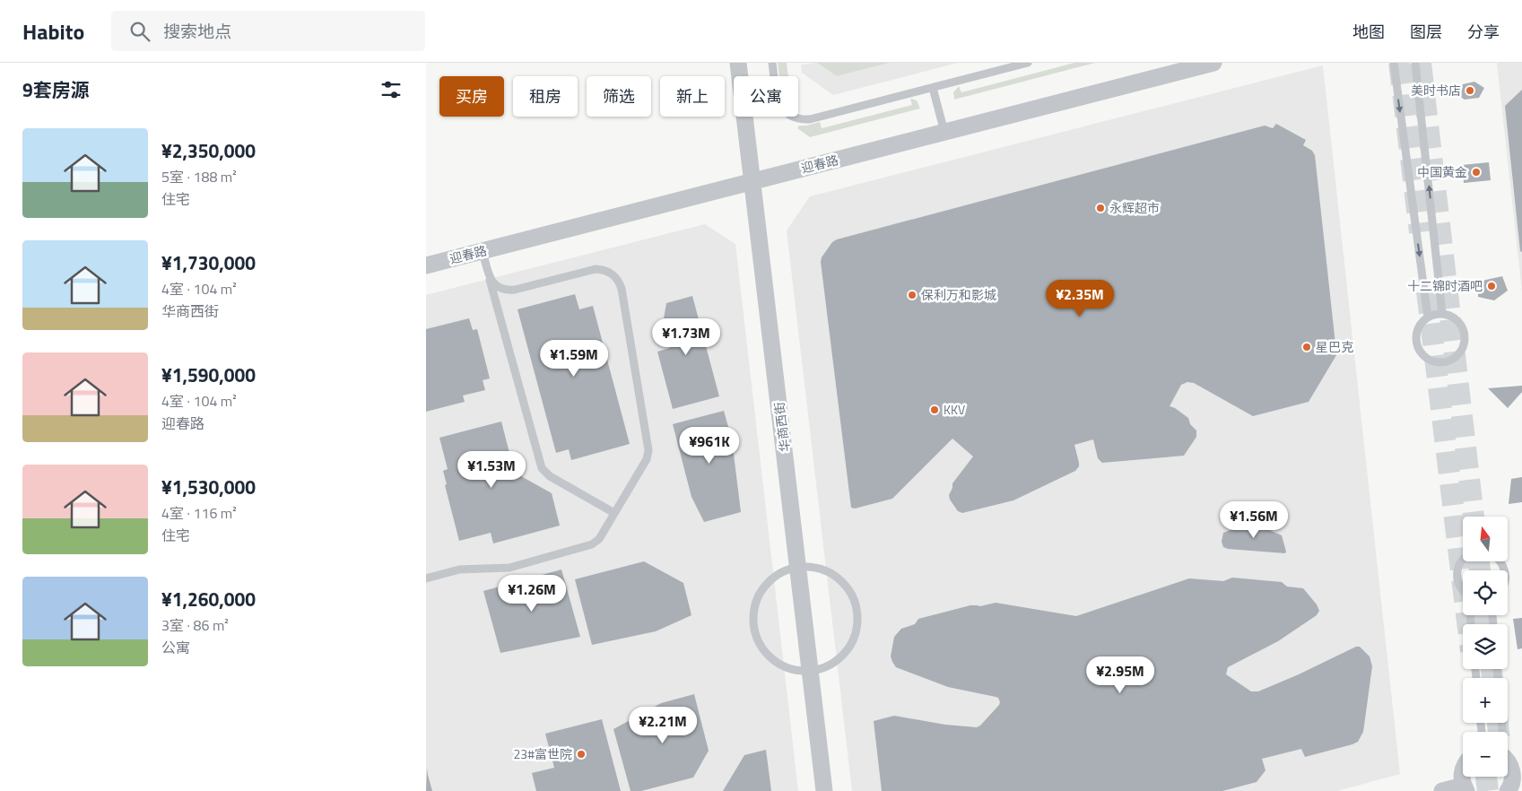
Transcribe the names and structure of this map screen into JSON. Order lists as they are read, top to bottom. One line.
{"streets":{"street":["迎春路","华商西街"]},"crossings":[["迎春路","华商西街"]],"places":["美时书店","中国黄金","永辉超市","十二锦时酒吧","保利万和影城","星巴克","KKV","23#富世院"],"north":"top","page":{"header":"Habito","search":"搜索地点","nav":["地图","图层","分享"],"heading":"9套房源","chip":["买房","租房","筛选","新上","公寓"],"list":[{"name":"¥2,350,000","note":"5室 · 188 m² · 住宅"},{"name":"¥1,730,000","note":"4室 · 104 m² · 华商西街"},{"name":"¥1,590,000","note":"4室 · 104 m² · 迎春路"},{"name":"¥1,530,000","note":"4室 · 116 m² · 住宅"},{"name":"¥1,260,000","note":"3室 · 86 m² · 公寓"}],"price":["¥2.35M","¥1.73M","¥1.59M","¥961K","¥1.53M","¥1.56M","¥1.26M","¥2.95M","¥2.21M"],"map_buttons":["+","−"]}}
